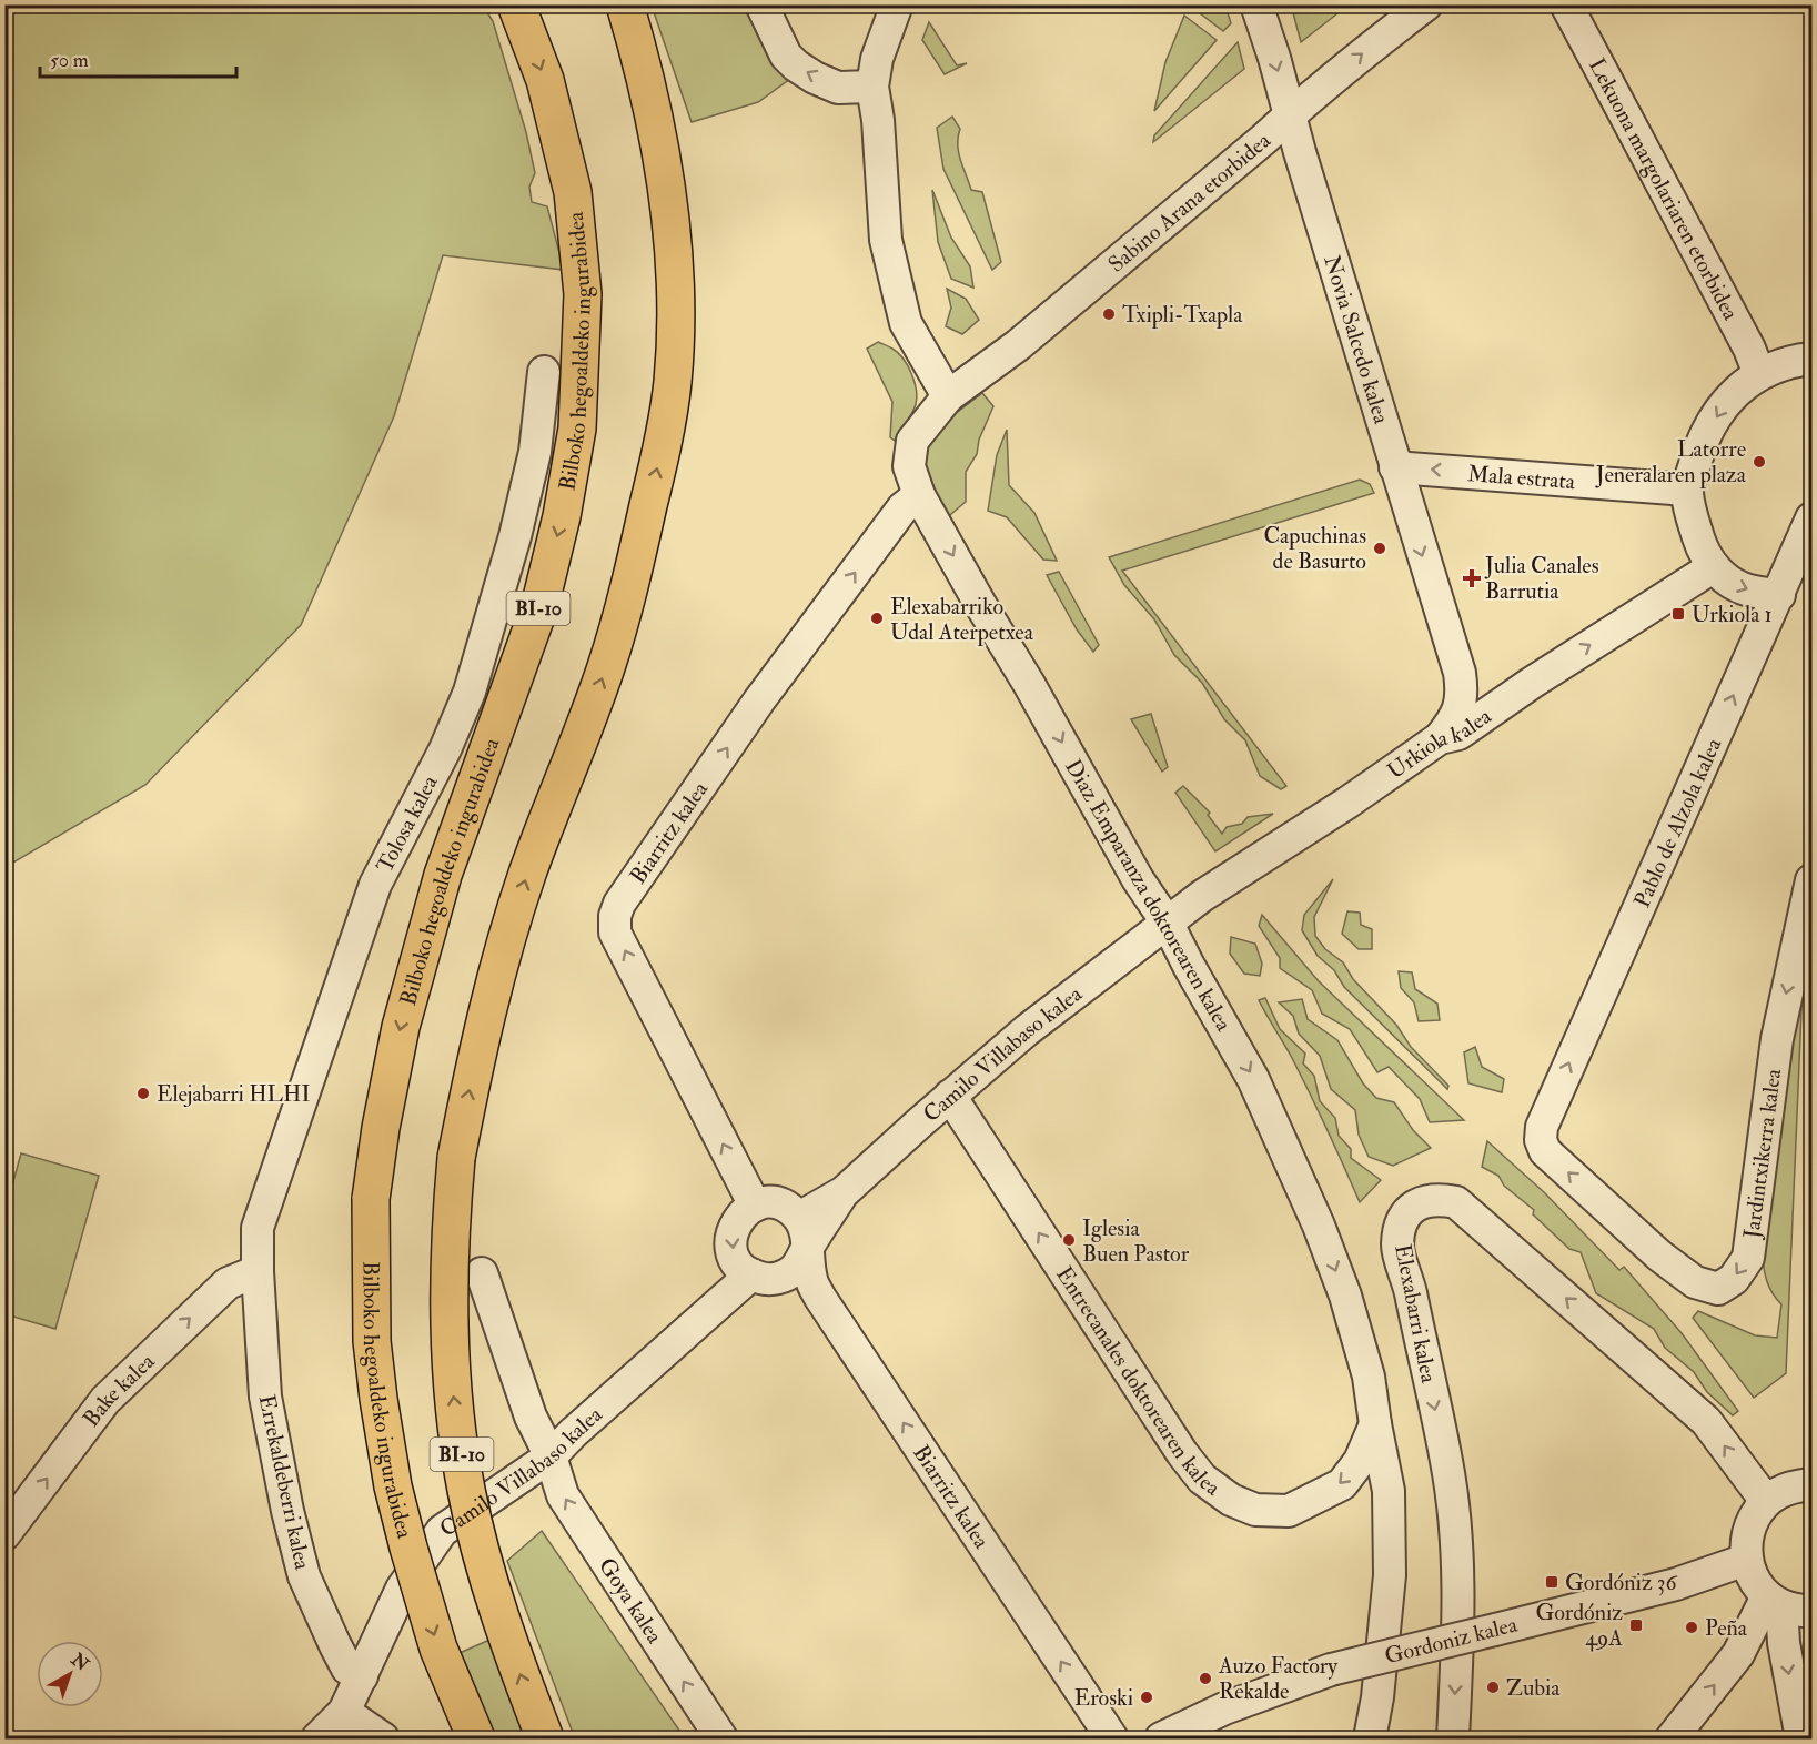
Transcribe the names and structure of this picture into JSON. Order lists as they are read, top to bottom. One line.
{"streets":{"highway":["Bilboko hegoaldeko ingurabidea","BI-10"],"street":["Lekuona margolariaren etorbidea","Sabino Arana etorbidea","Novia Salcedo kalea","Mala estrata","Urkiola kalea","Tolosa kalea","Pablo de Alzola kalea","Biarritz kalea","Diaz Emparanza doktorearen kalea","Camilo Villabaso kalea","Jardintxikerra kalea","Elexabarri kalea","Entrecanales doktorearen kalea","Bake kalea","Errekaldeberri kalea","Goya kalea","Gordoniz kalea"]},"crossings":[["Sabino Arana etorbidea","Novia Salcedo kalea"],["Sabino Arana etorbidea","Diaz Emparanza doktorearen kalea"],["Novia Salcedo kalea","Mala estrata"],["Novia Salcedo kalea","Urkiola kalea"],["Urkiola kalea","Diaz Emparanza doktorearen kalea"],["Urkiola kalea","Camilo Villabaso kalea"],["Tolosa kalea","Bake kalea"],["Tolosa kalea","Errekaldeberri kalea"],["Pablo de Alzola kalea","Jardintxikerra kalea"],["Biarritz kalea","Diaz Emparanza doktorearen kalea"],["Biarritz kalea","Camilo Villabaso kalea"],["Diaz Emparanza doktorearen kalea","Camilo Villabaso kalea"],["Diaz Emparanza doktorearen kalea","Entrecanales doktorearen kalea"],["Camilo Villabaso kalea","Entrecanales doktorearen kalea"],["Camilo Villabaso kalea","Errekaldeberri kalea"],["Camilo Villabaso kalea","Goya kalea"],["Bake kalea","Errekaldeberri kalea"]],"one_way":["Novia Salcedo kalea","Mala estrata","Urkiola kalea","Pablo de Alzola kalea","Biarritz kalea","Diaz Emparanza doktorearen kalea","Bake kalea","Goya kalea"],"places":{"other":["Txipli-Txapla","Latorre Jeneralaren plaza","Capuchinas de Basurto","Elexabarriko Udal Aterpetxea","Elejabarri HLHI","Iglesia Buen Pastor","Peña","Auzo Factory Rekalde","Zubia","Eroski"],"health":["Julia Canales Barrutia"],"transit":["Urkiola 1","Gordóniz 36","Gordóniz 49A"]},"scale_bar":"50 m","north":"top right"}
